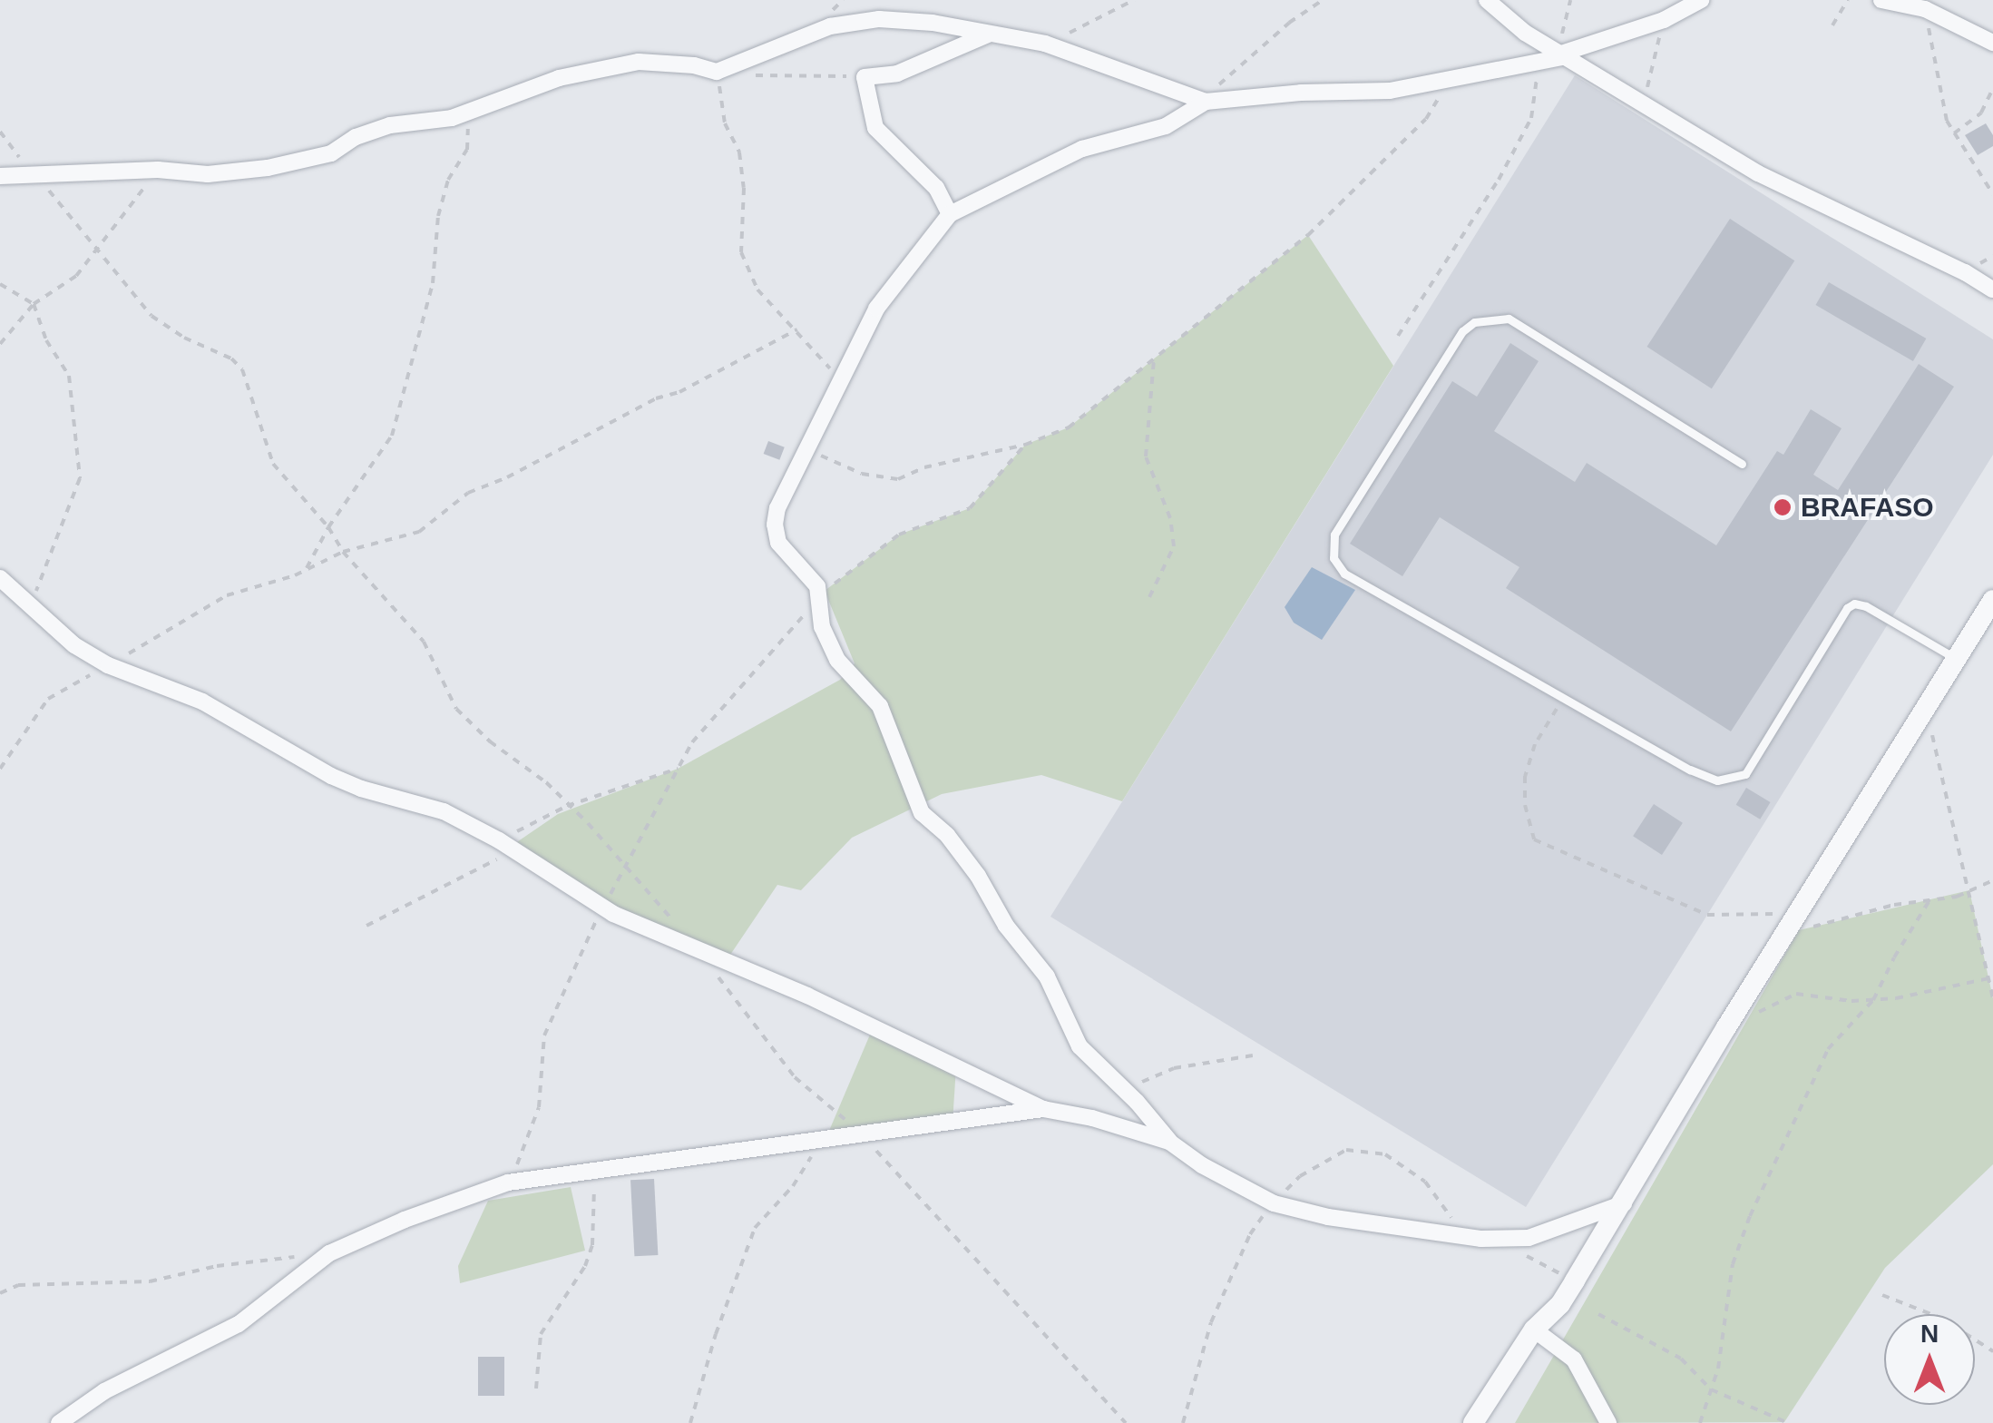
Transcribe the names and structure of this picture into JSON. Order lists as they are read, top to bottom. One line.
{"places":["BRAFASO"],"north":"top"}
